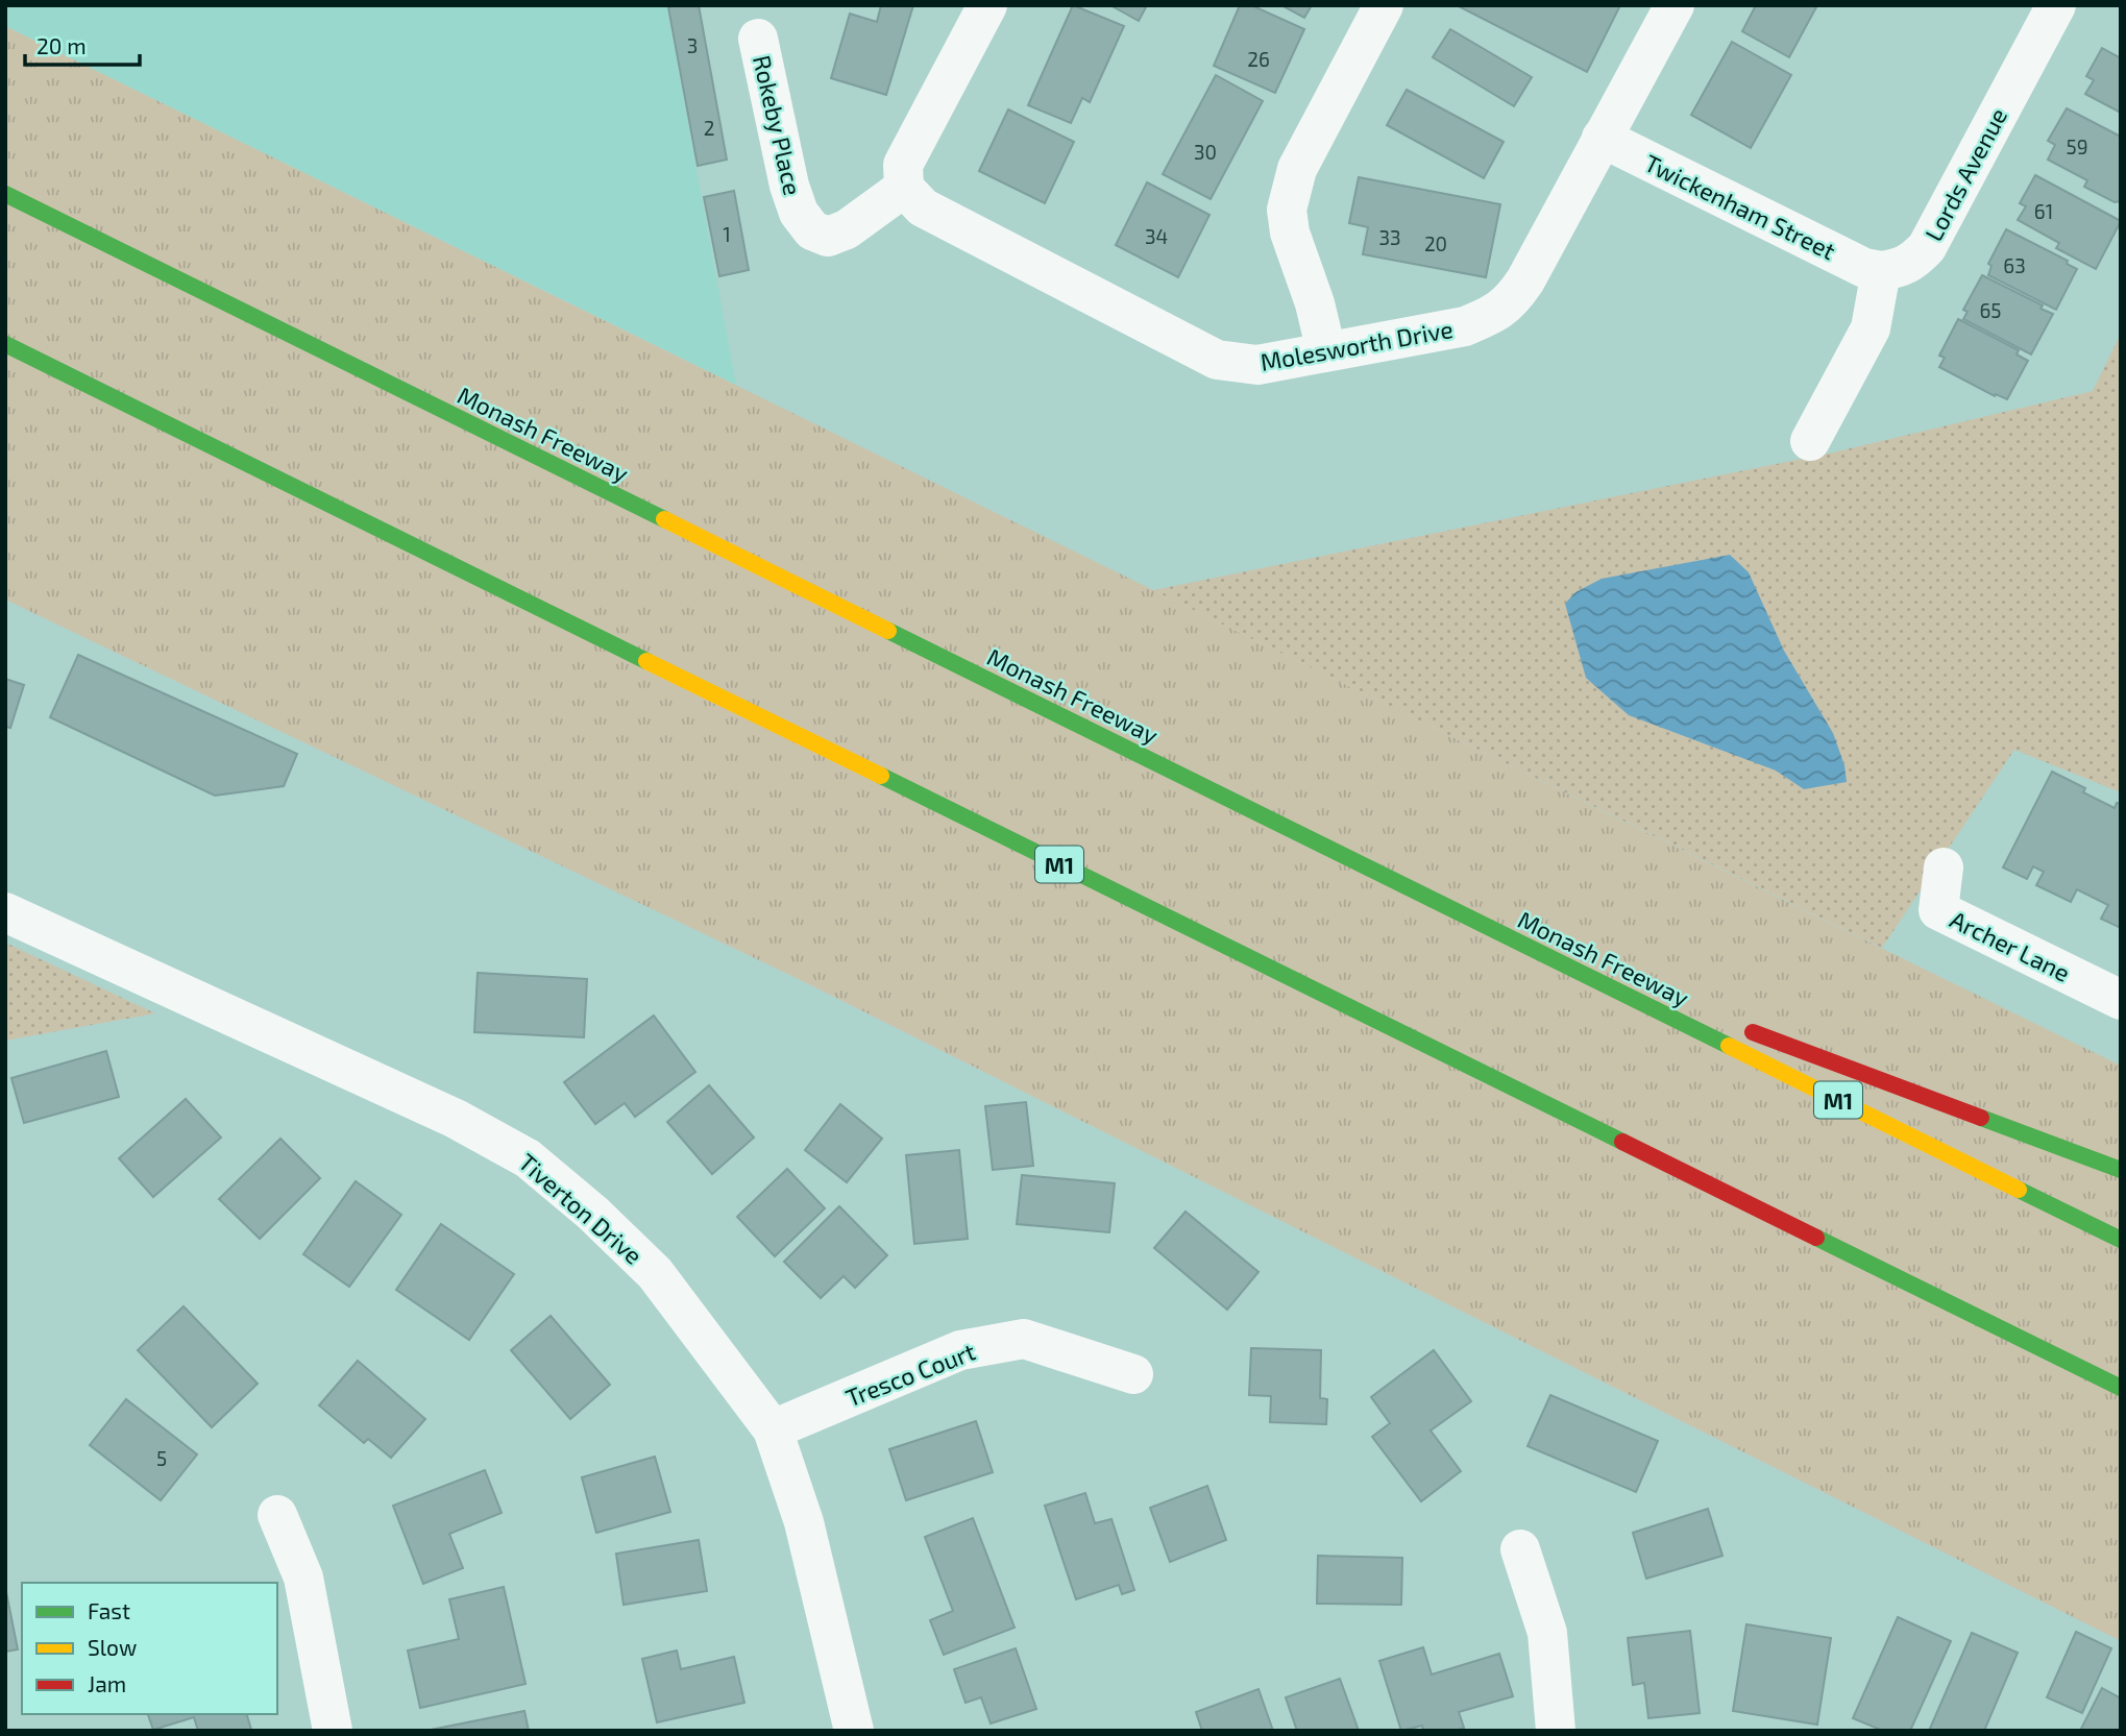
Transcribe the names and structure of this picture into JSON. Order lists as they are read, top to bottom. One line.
{"streets":{"highway":["Monash Freeway","M1"],"street":["Rokeby Place","Lords Avenue","Twickenham Street","Molesworth Drive","Archer Lane","Tiverton Drive","Tresco Court"]},"crossings":[["Rokeby Place","Molesworth Drive"],["Lords Avenue","Twickenham Street"],["Twickenham Street","Molesworth Drive"],["Tiverton Drive","Tresco Court"]],"house_numbers":["3","26","2","59","30","61","1","34","33","20","63","65","5"],"legend":["Fast","Slow","Jam"],"scale_bar":"20 m"}
